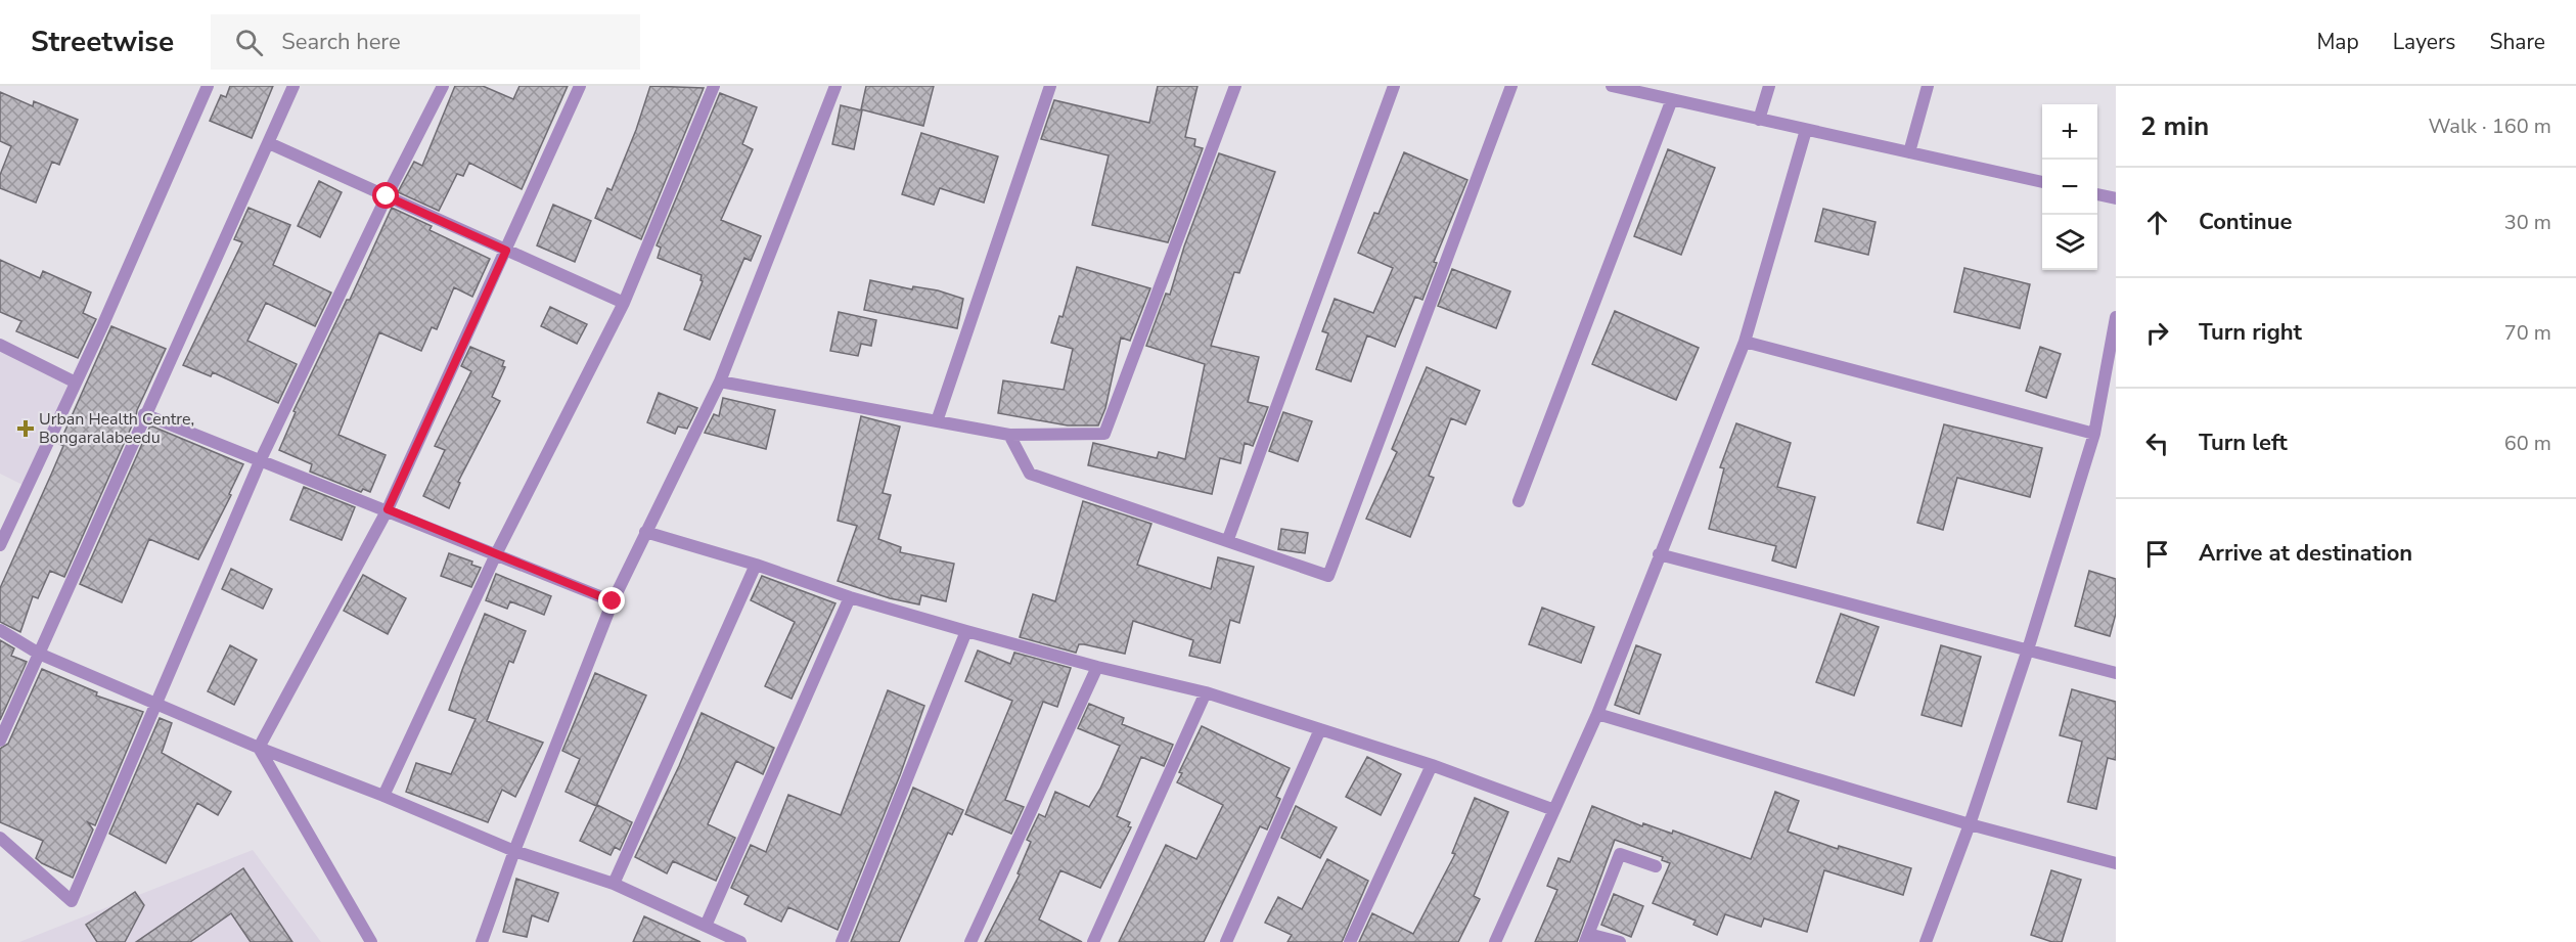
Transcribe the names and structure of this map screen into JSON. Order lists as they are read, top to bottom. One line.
{"places":{"health":["Urban Health Centre, Bongaralabeedu"]},"page":{"header":"Streetwise","search":"Search here","nav":["Map","Layers","Share"],"heading":["2 min","Walk · 160 m"],"map_buttons":["+","−"],"list":[["Continue","30 m"],["Turn right","70 m"],["Turn left","60 m"],"Arrive at destination"]}}
